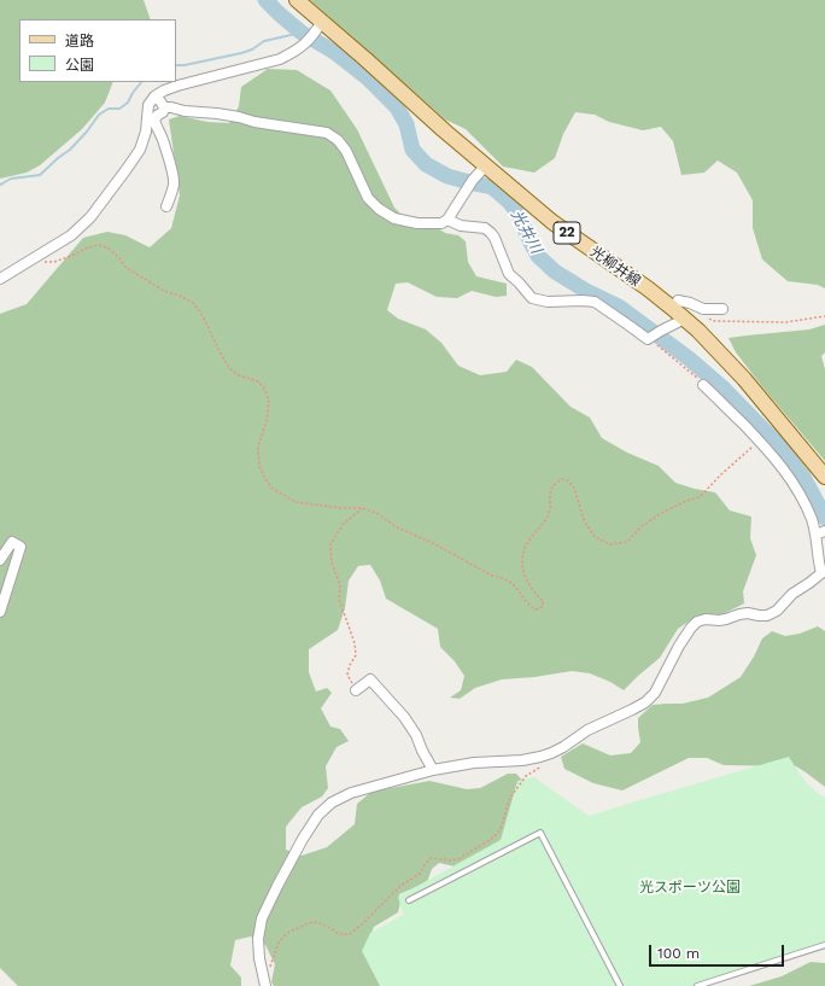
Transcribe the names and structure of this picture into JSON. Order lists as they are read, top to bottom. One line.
{"streets":{"main road":["22","光柳井線"]},"water":["光井川"],"parks":["光スポーツ公園"],"legend":["道路","公園"],"scale_bar":"100 m"}
